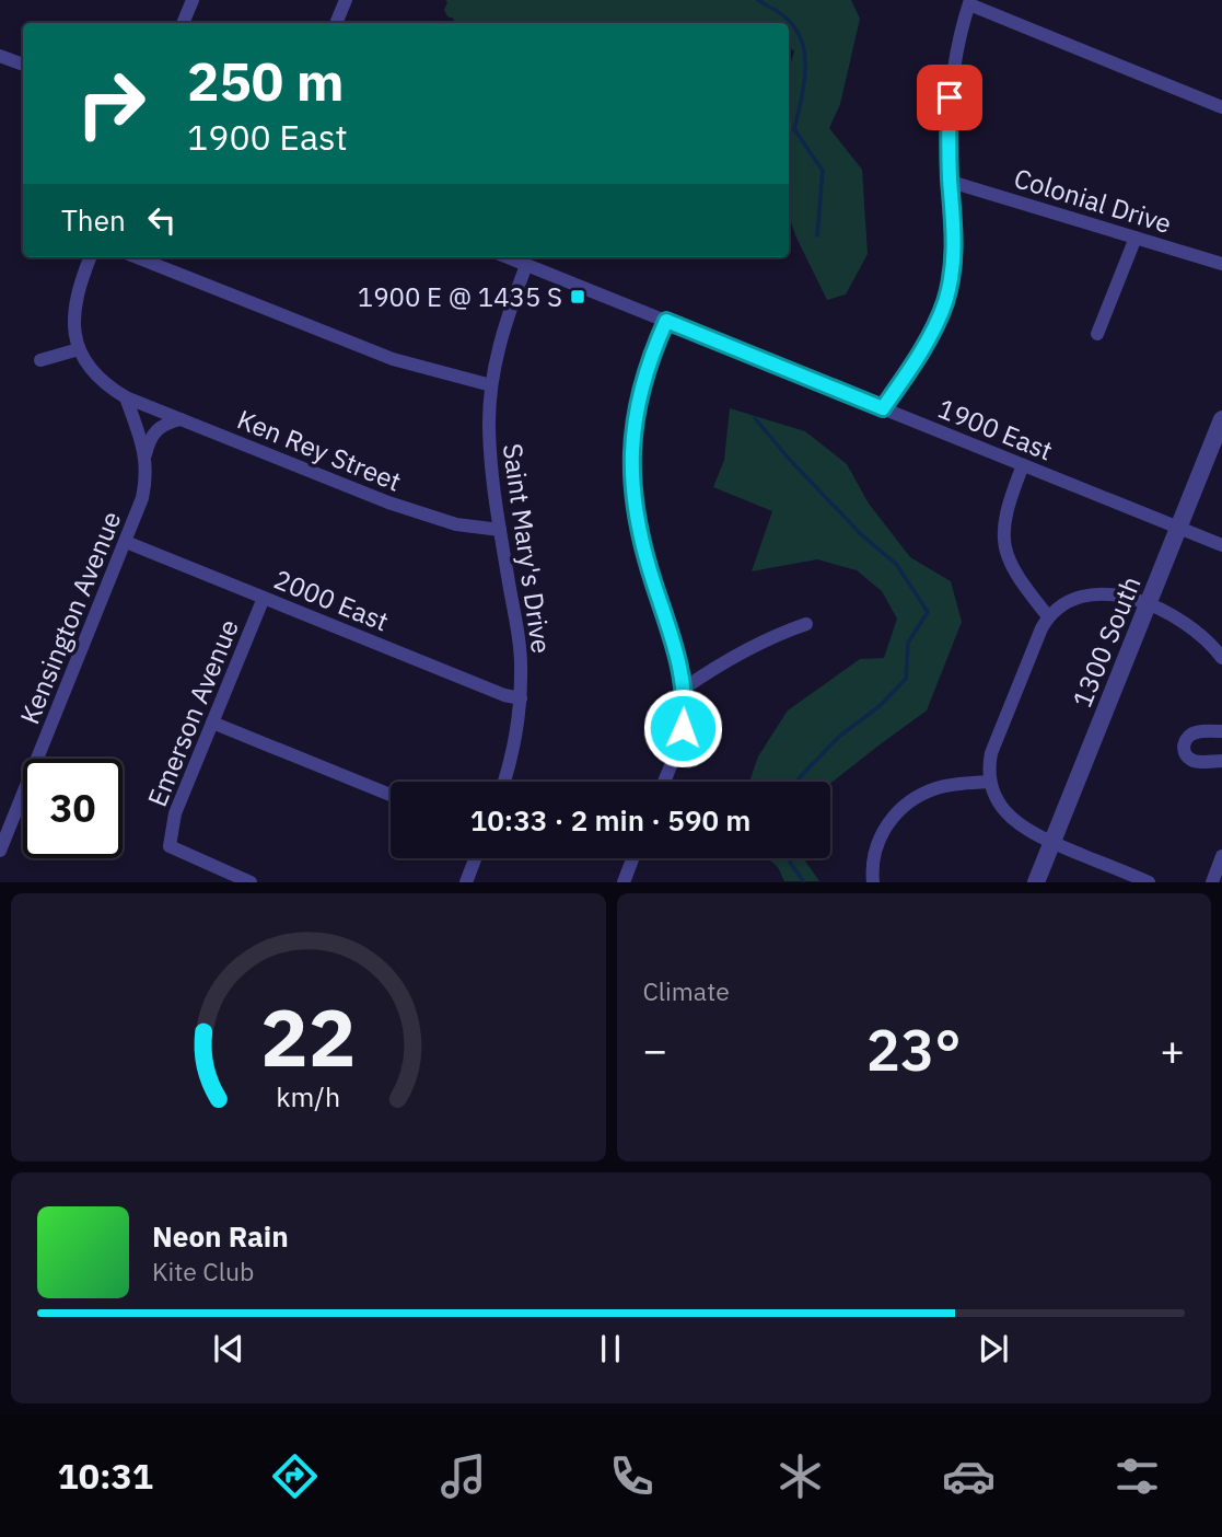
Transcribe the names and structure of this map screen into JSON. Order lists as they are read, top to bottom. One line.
{"streets":{"street":["Colonial Drive","1900 East","Ken Rey Street","Saint Mary's Drive","2000 East","Kensington Avenue","1300 South","Emerson Avenue"]},"crossings":[["1900 East","Saint Mary's Drive"],["1900 East","1300 South"],["Ken Rey Street","Saint Mary's Drive"],["Ken Rey Street","Kensington Avenue"],["Saint Mary's Drive","2000 East"],["2000 East","Kensington Avenue"],["2000 East","Emerson Avenue"]],"places":{"transit":["1900 E @ 1435 S"]},"page":{"turn":["250 m","1900 East"],"then":"Then","limit":"30","trip":"10:33 · 2 min · 590 m","tile":"Climate","heat":["−","23°","+"],"song":["Neon Rain","Kite Club"],"tabs":"10:31","gauge":["22","km/h"]}}
